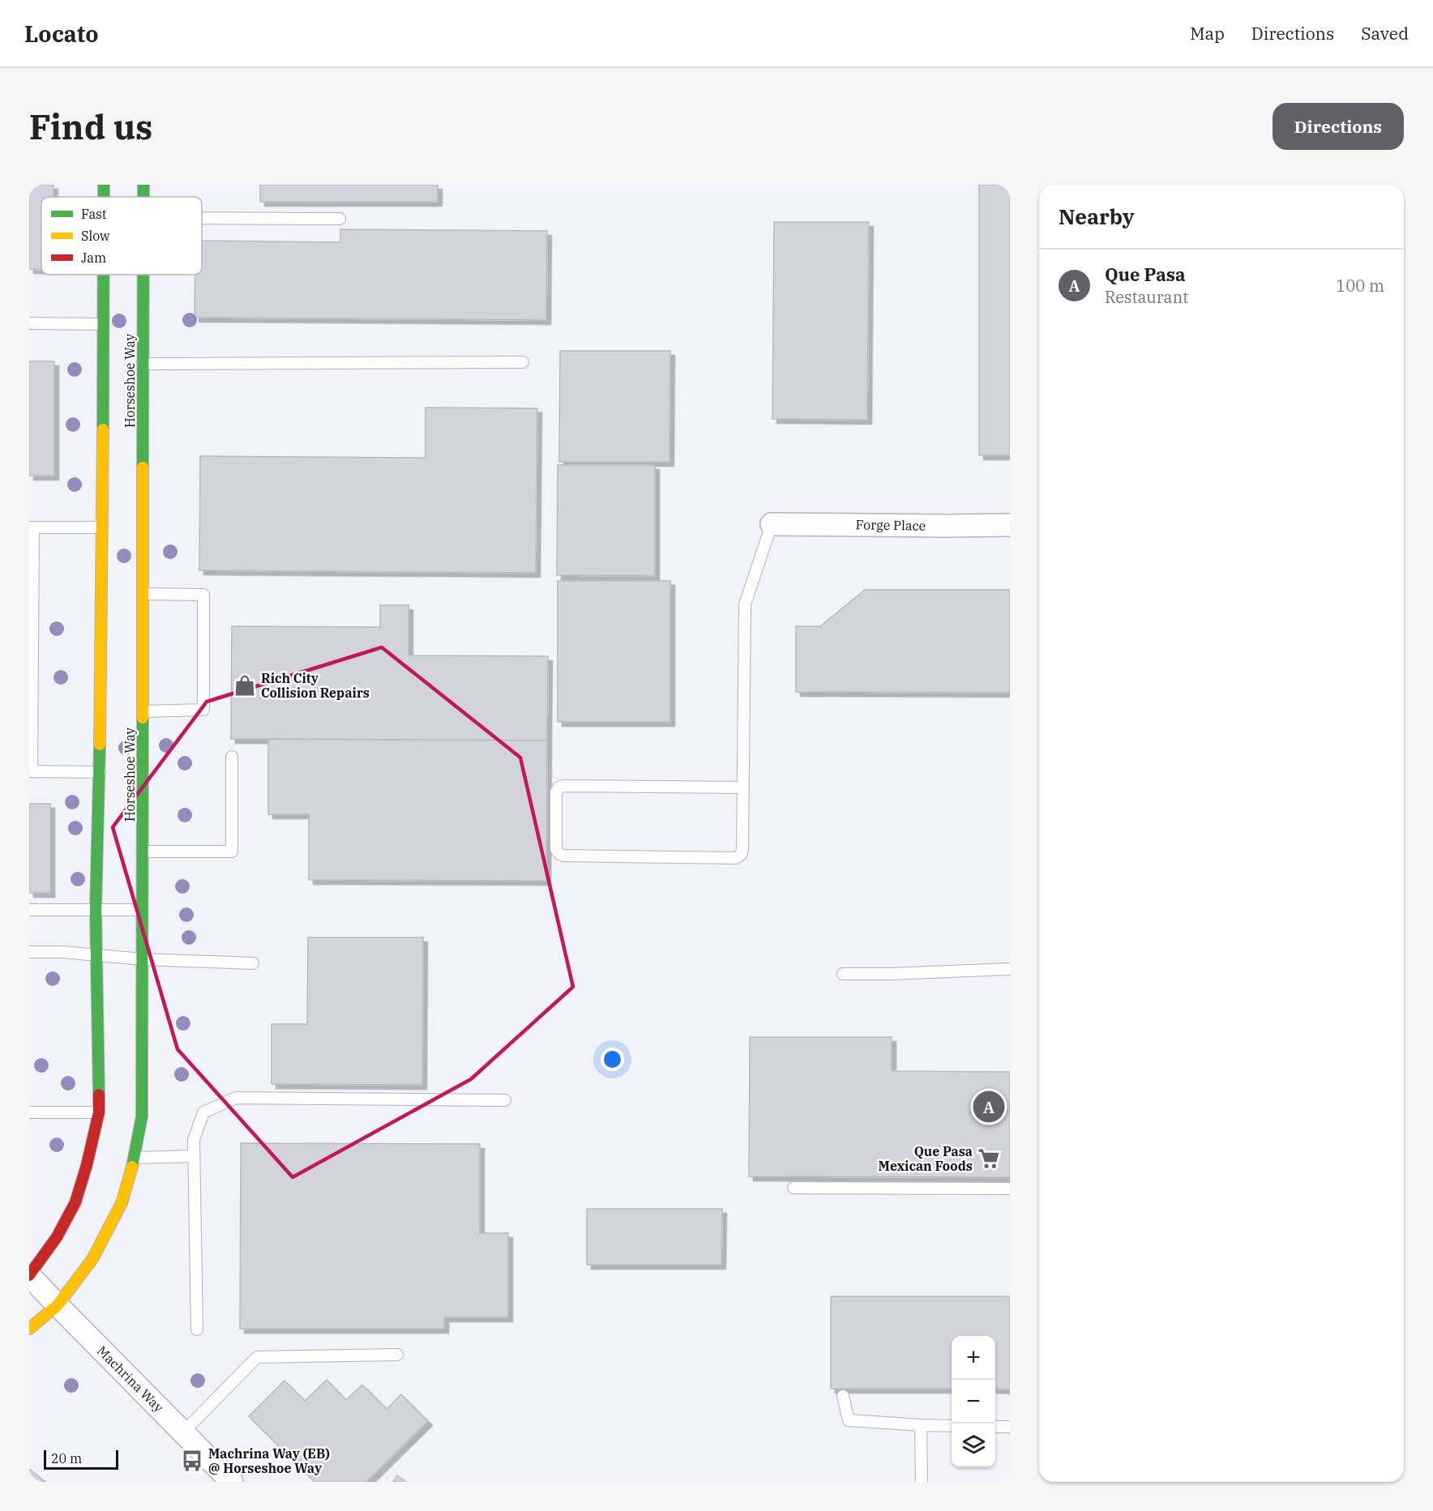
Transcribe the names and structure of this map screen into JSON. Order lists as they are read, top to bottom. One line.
{"streets":{"street":["Horseshoe Way","Forge Place","Machrina Way"]},"crossings":[["Horseshoe Way","Machrina Way"]],"places":{"shop":["Rich City Collision Repairs"],"supermarket":["Que Pasa Mexican Foods"],"bus stop":["Machrina Way (EB) @ Horseshoe Way"]},"legend":["Fast","Slow","Jam"],"scale_bar":"20 m","page":{"header":"Locato","nav":["Map","Directions","Saved"],"buttons":"Directions","title":"Find us","heading":"Nearby","list":[{"mark":"A","name":"Que Pasa","note":"Restaurant","value":"100 m"}],"pins":"A","map_buttons":["+","−"],"scale":"20 m"}}
